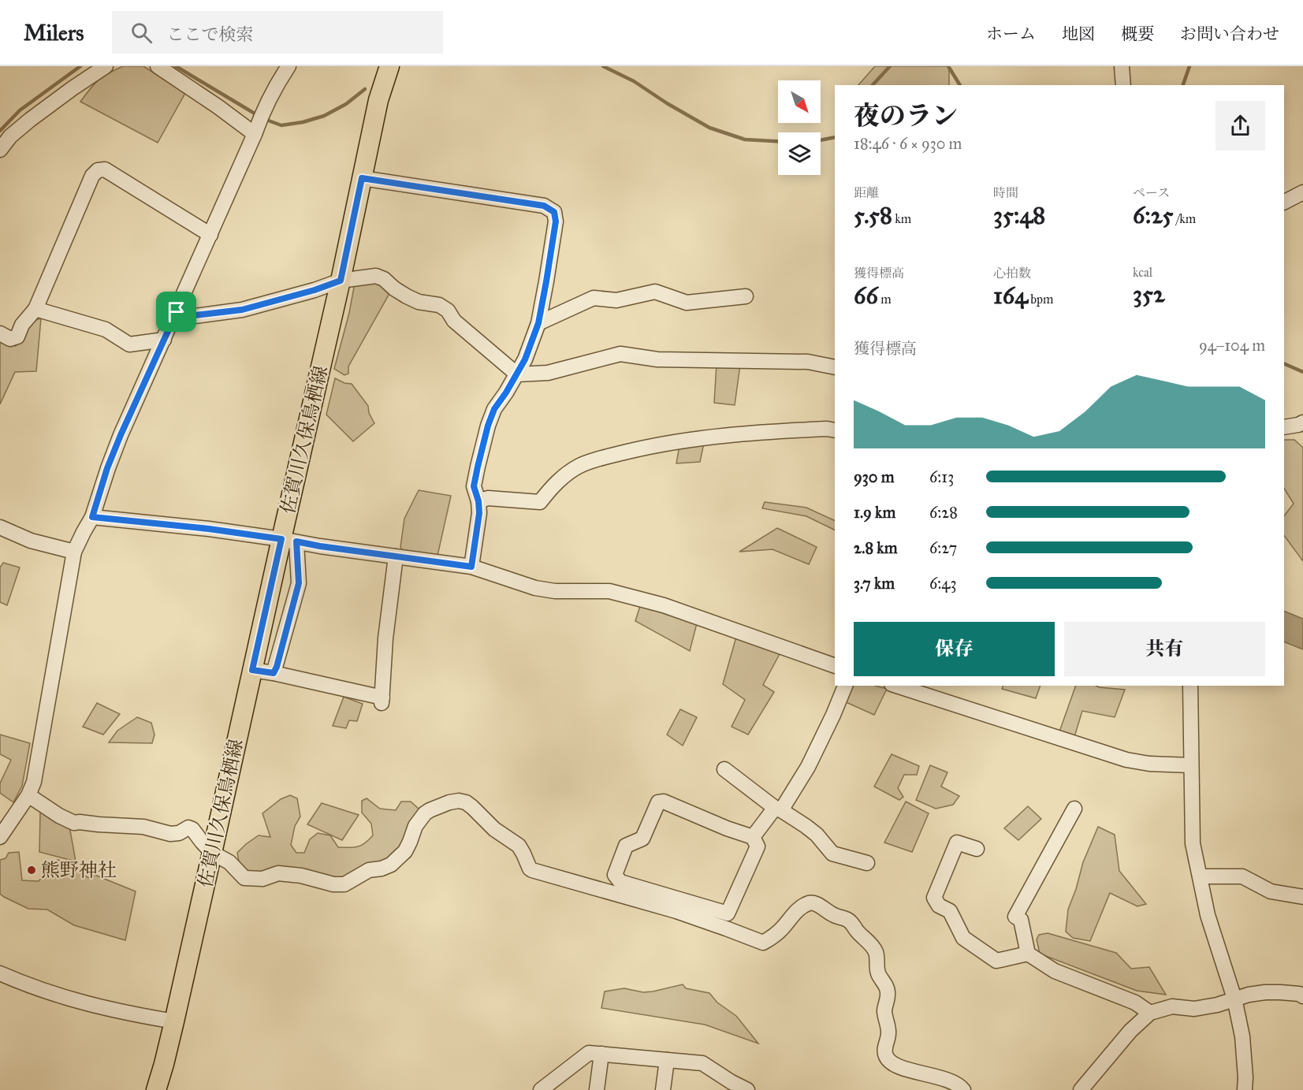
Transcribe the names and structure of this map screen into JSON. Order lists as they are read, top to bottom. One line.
{"streets":{"main road":["佐賀川久保鳥栖線"]},"places":["熊野神社"],"north":"bottom right","page":{"header":"Milers","search":"ここで検索","nav":["ホーム","地図","概要","お問い合わせ"],"heading":["夜のラン","18:46 · 6 × 930 m"],"stats":[["距離","5.58 km"],["時間","35:48"],["ペース","6:25 /km"],["獲得標高","66 m"],["心拍数","164 bpm"],["kcal","352"]],"chart":["獲得標高","94–104 m"],"list":[{"name":"930 m","note":"6:13"},{"name":"1.9 km","note":"6:28"},{"name":"2.8 km","note":"6:27"},{"name":"3.7 km","note":"6:43"}],"buttons":["保存","共有"]}}
